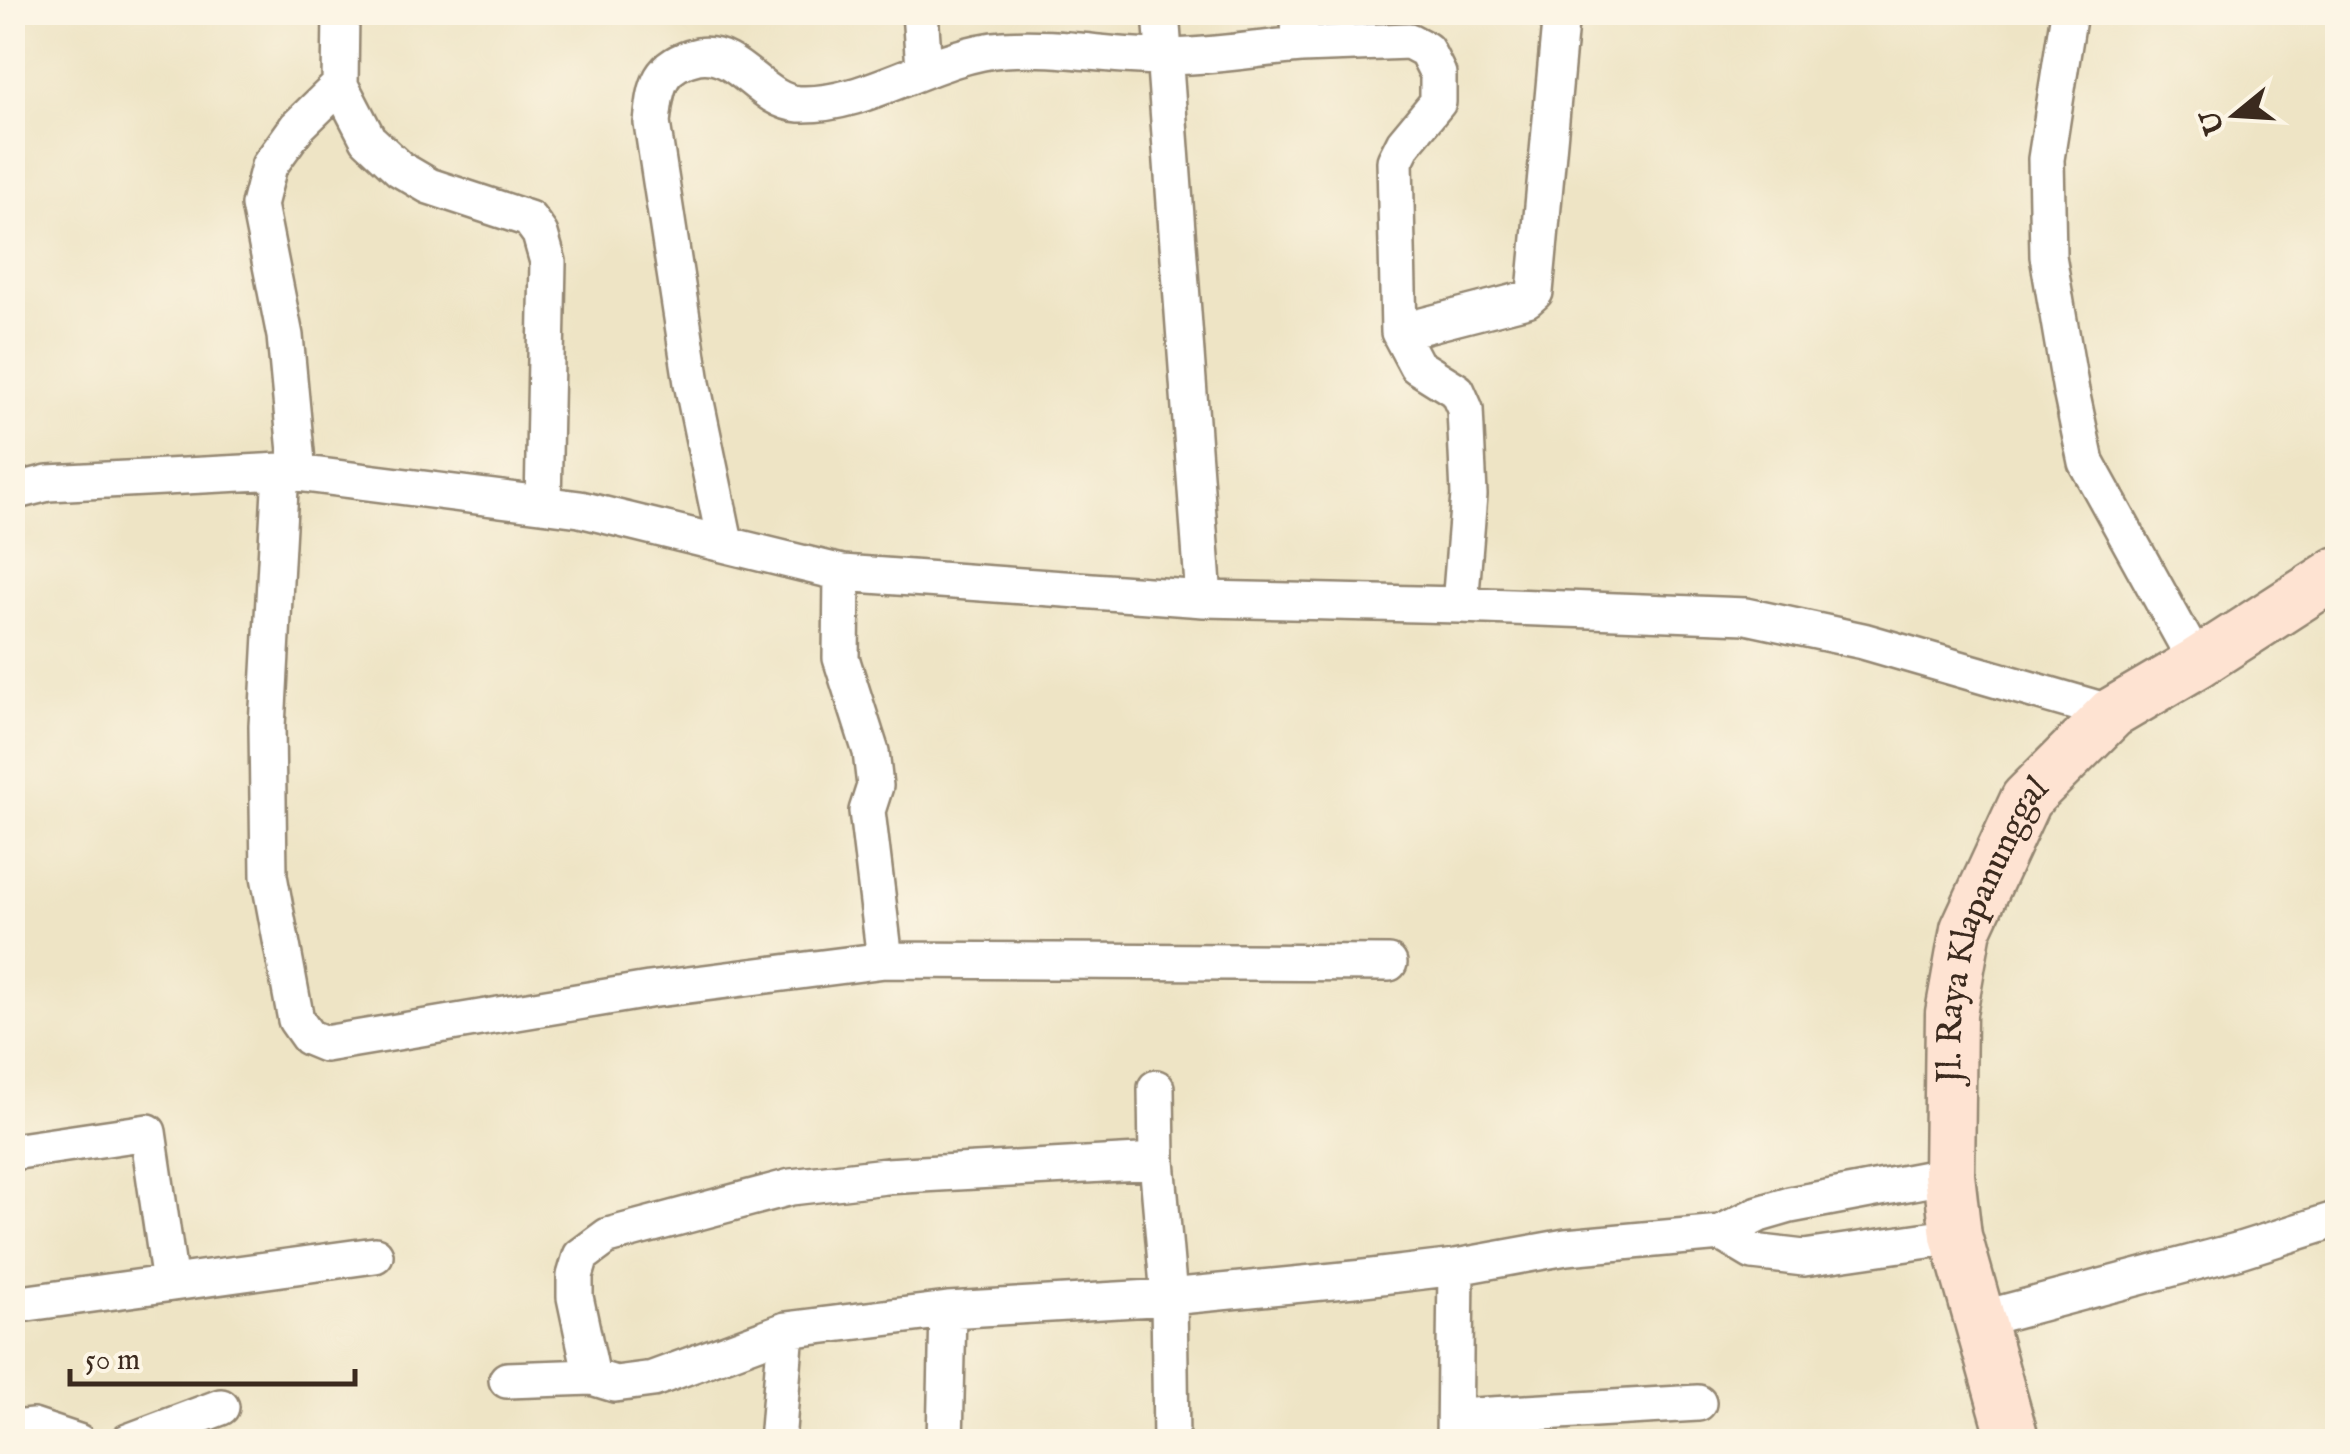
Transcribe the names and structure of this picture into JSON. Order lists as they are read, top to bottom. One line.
{"streets":{"street":["Jl. Raya Klapanunggal"]},"scale_bar":"50 m","north":"left"}
